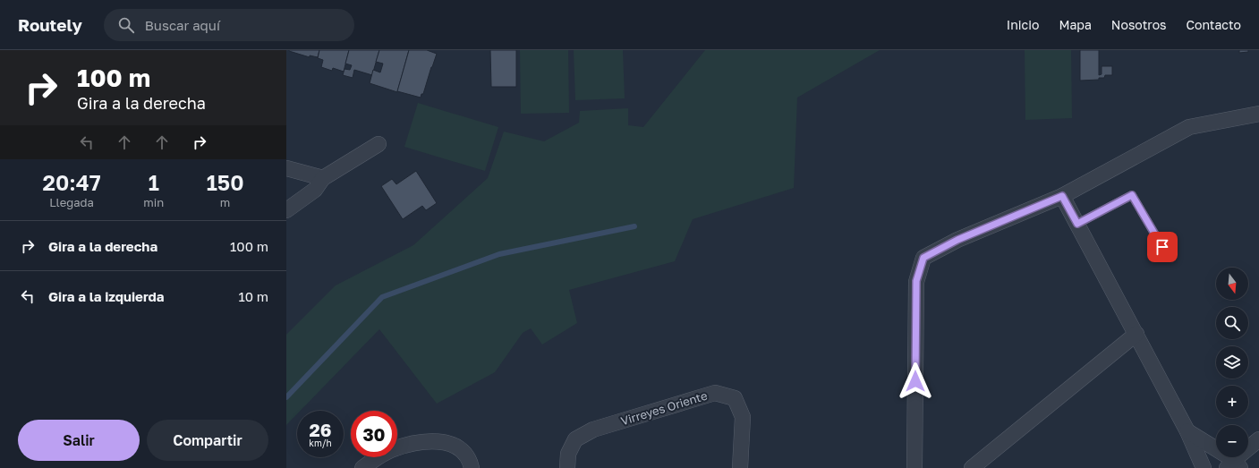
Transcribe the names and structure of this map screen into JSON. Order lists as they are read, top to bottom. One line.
{"streets":{"street":["Virreyes Oriente"]},"north":"bottom","page":{"header":"Routely","search":"Buscar aquí","nav":["Inicio","Mapa","Nosotros","Contacto"],"turn":["100 m","Gira a la derecha"],"eta":["20:47","Llegada","1","min","150","m"],"list":[{"name":"Gira a la derecha","value":"100 m"},{"name":"Gira a la izquierda","value":"10 m"}],"map_buttons":["+","−"],"speed":"26 km/h","limit":"30","buttons":["Salir","Compartir"]}}
